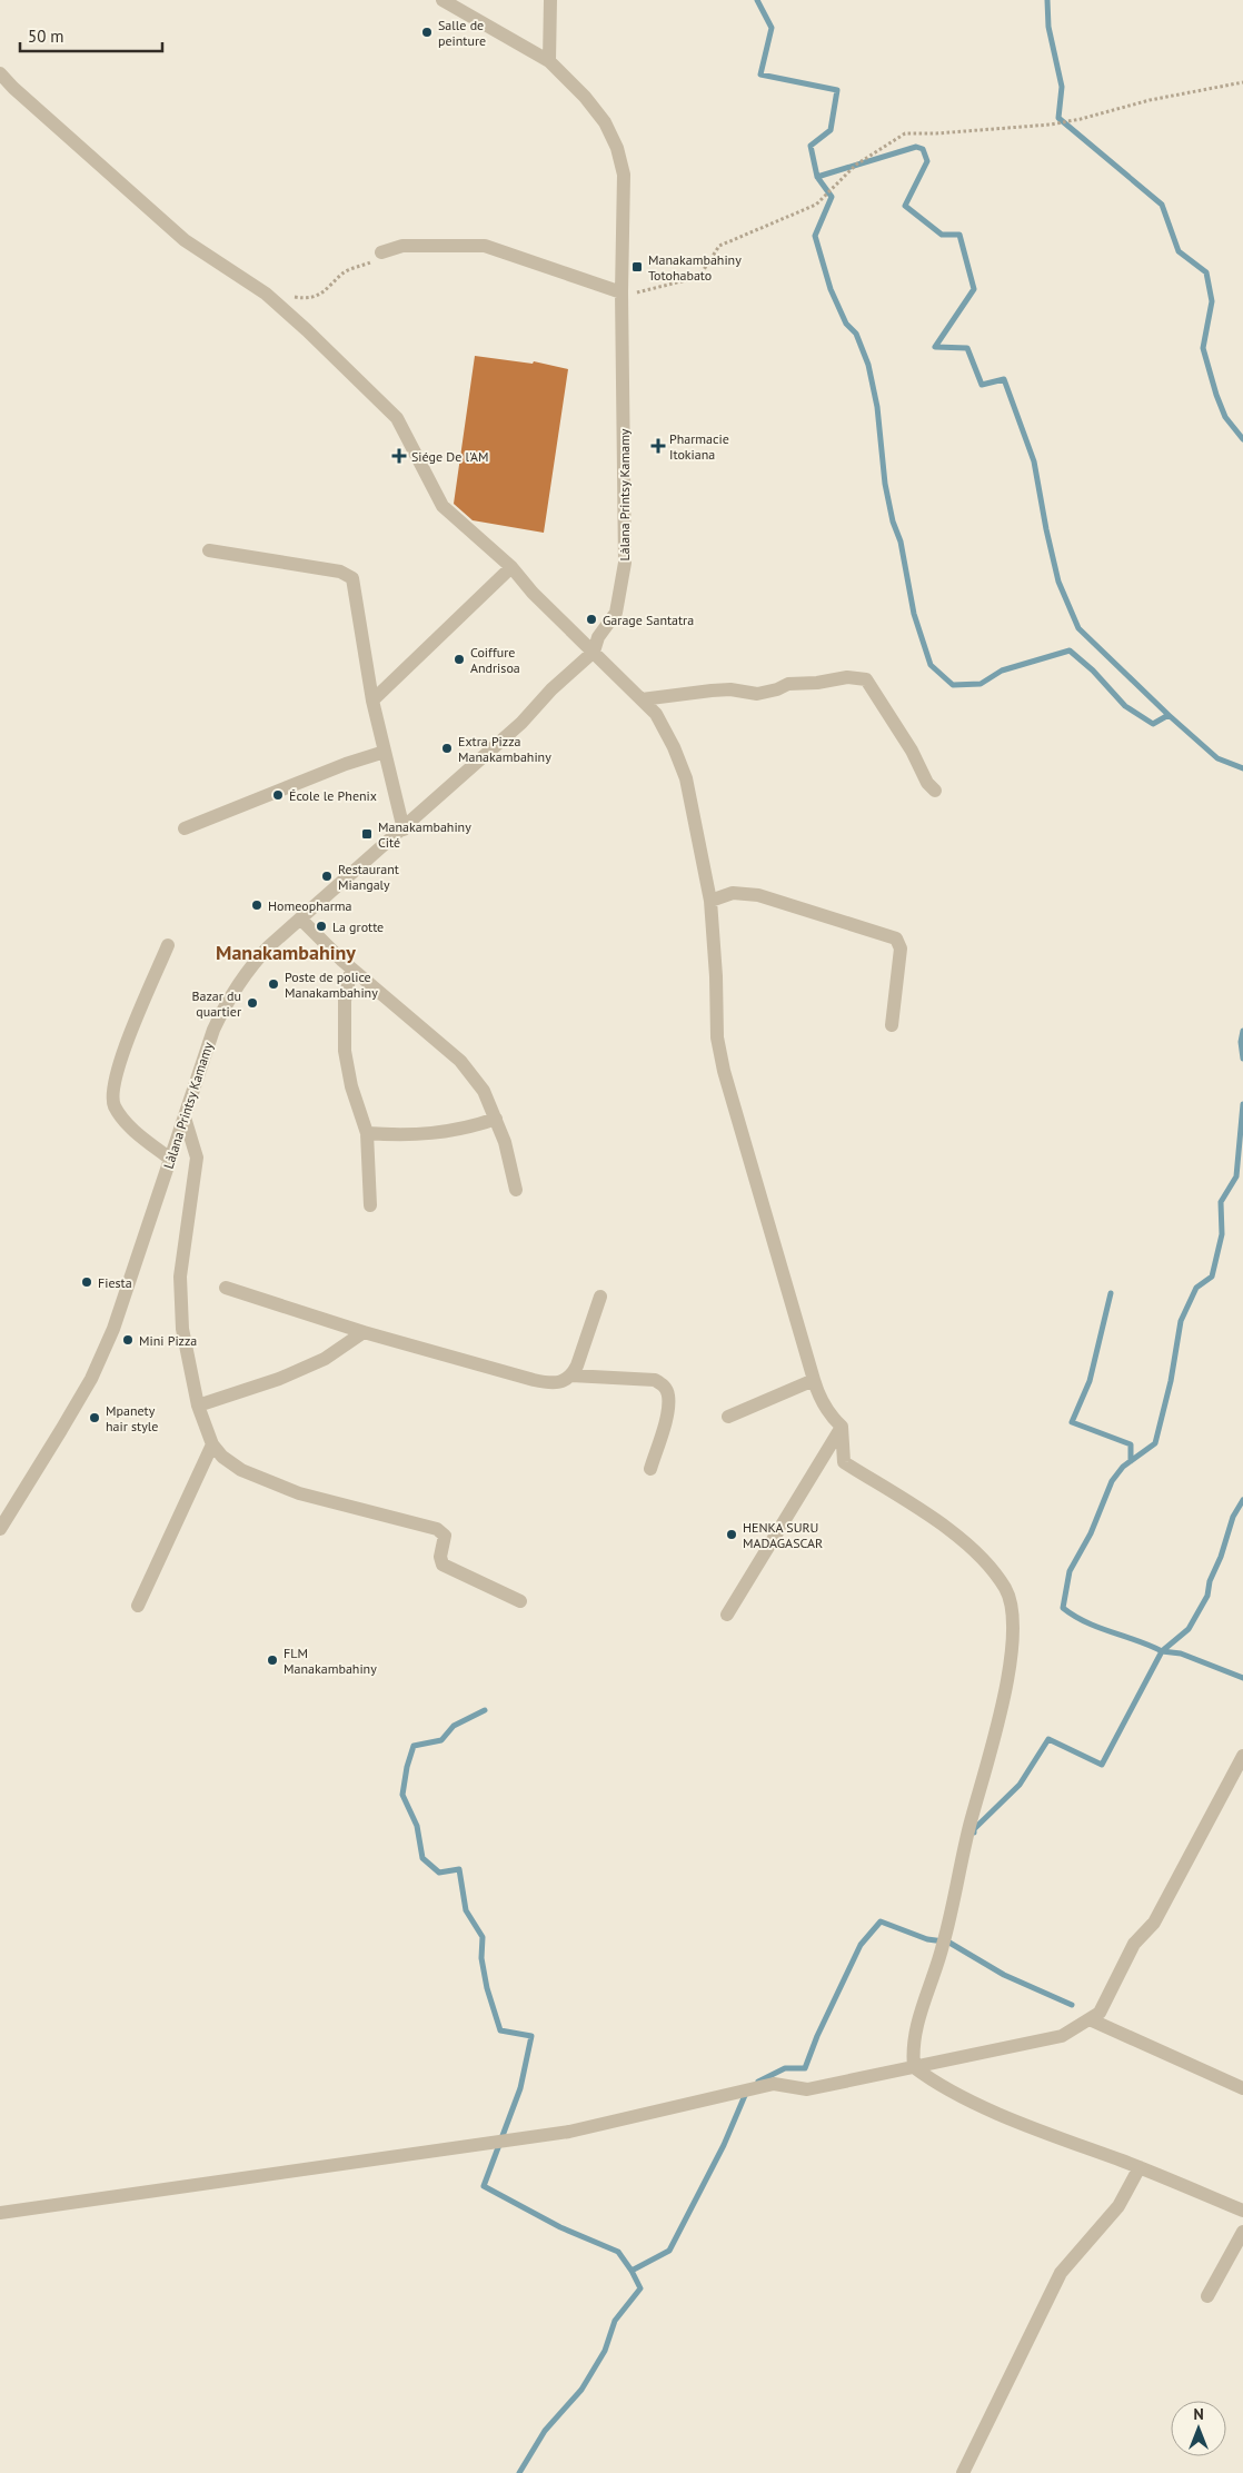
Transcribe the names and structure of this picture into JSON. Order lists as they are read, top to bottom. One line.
{"streets":{"street":["Làlana Printsy Kamamy"]},"districts":["Manakambahiny"],"places":{"other":["Salle de peinture","Garage Santatra","Coiffure Andrisoa","Extra Pizza Manakambahiny","École le Phenix","Restaurant Miangaly","Homeopharma","La grotte","Poste de police Manakambahiny","Bazar du quartier","Fiesta","Mini Pizza","Mpanety hair style","HENKA SURU MADAGASCAR","FLM Manakambahiny"],"transit":["Manakambahiny Totohabato","Manakambahiny Cité"],"health":["Pharmacie Itokiana","Siége De l'AM"]},"scale_bar":"50 m","north":"top"}
